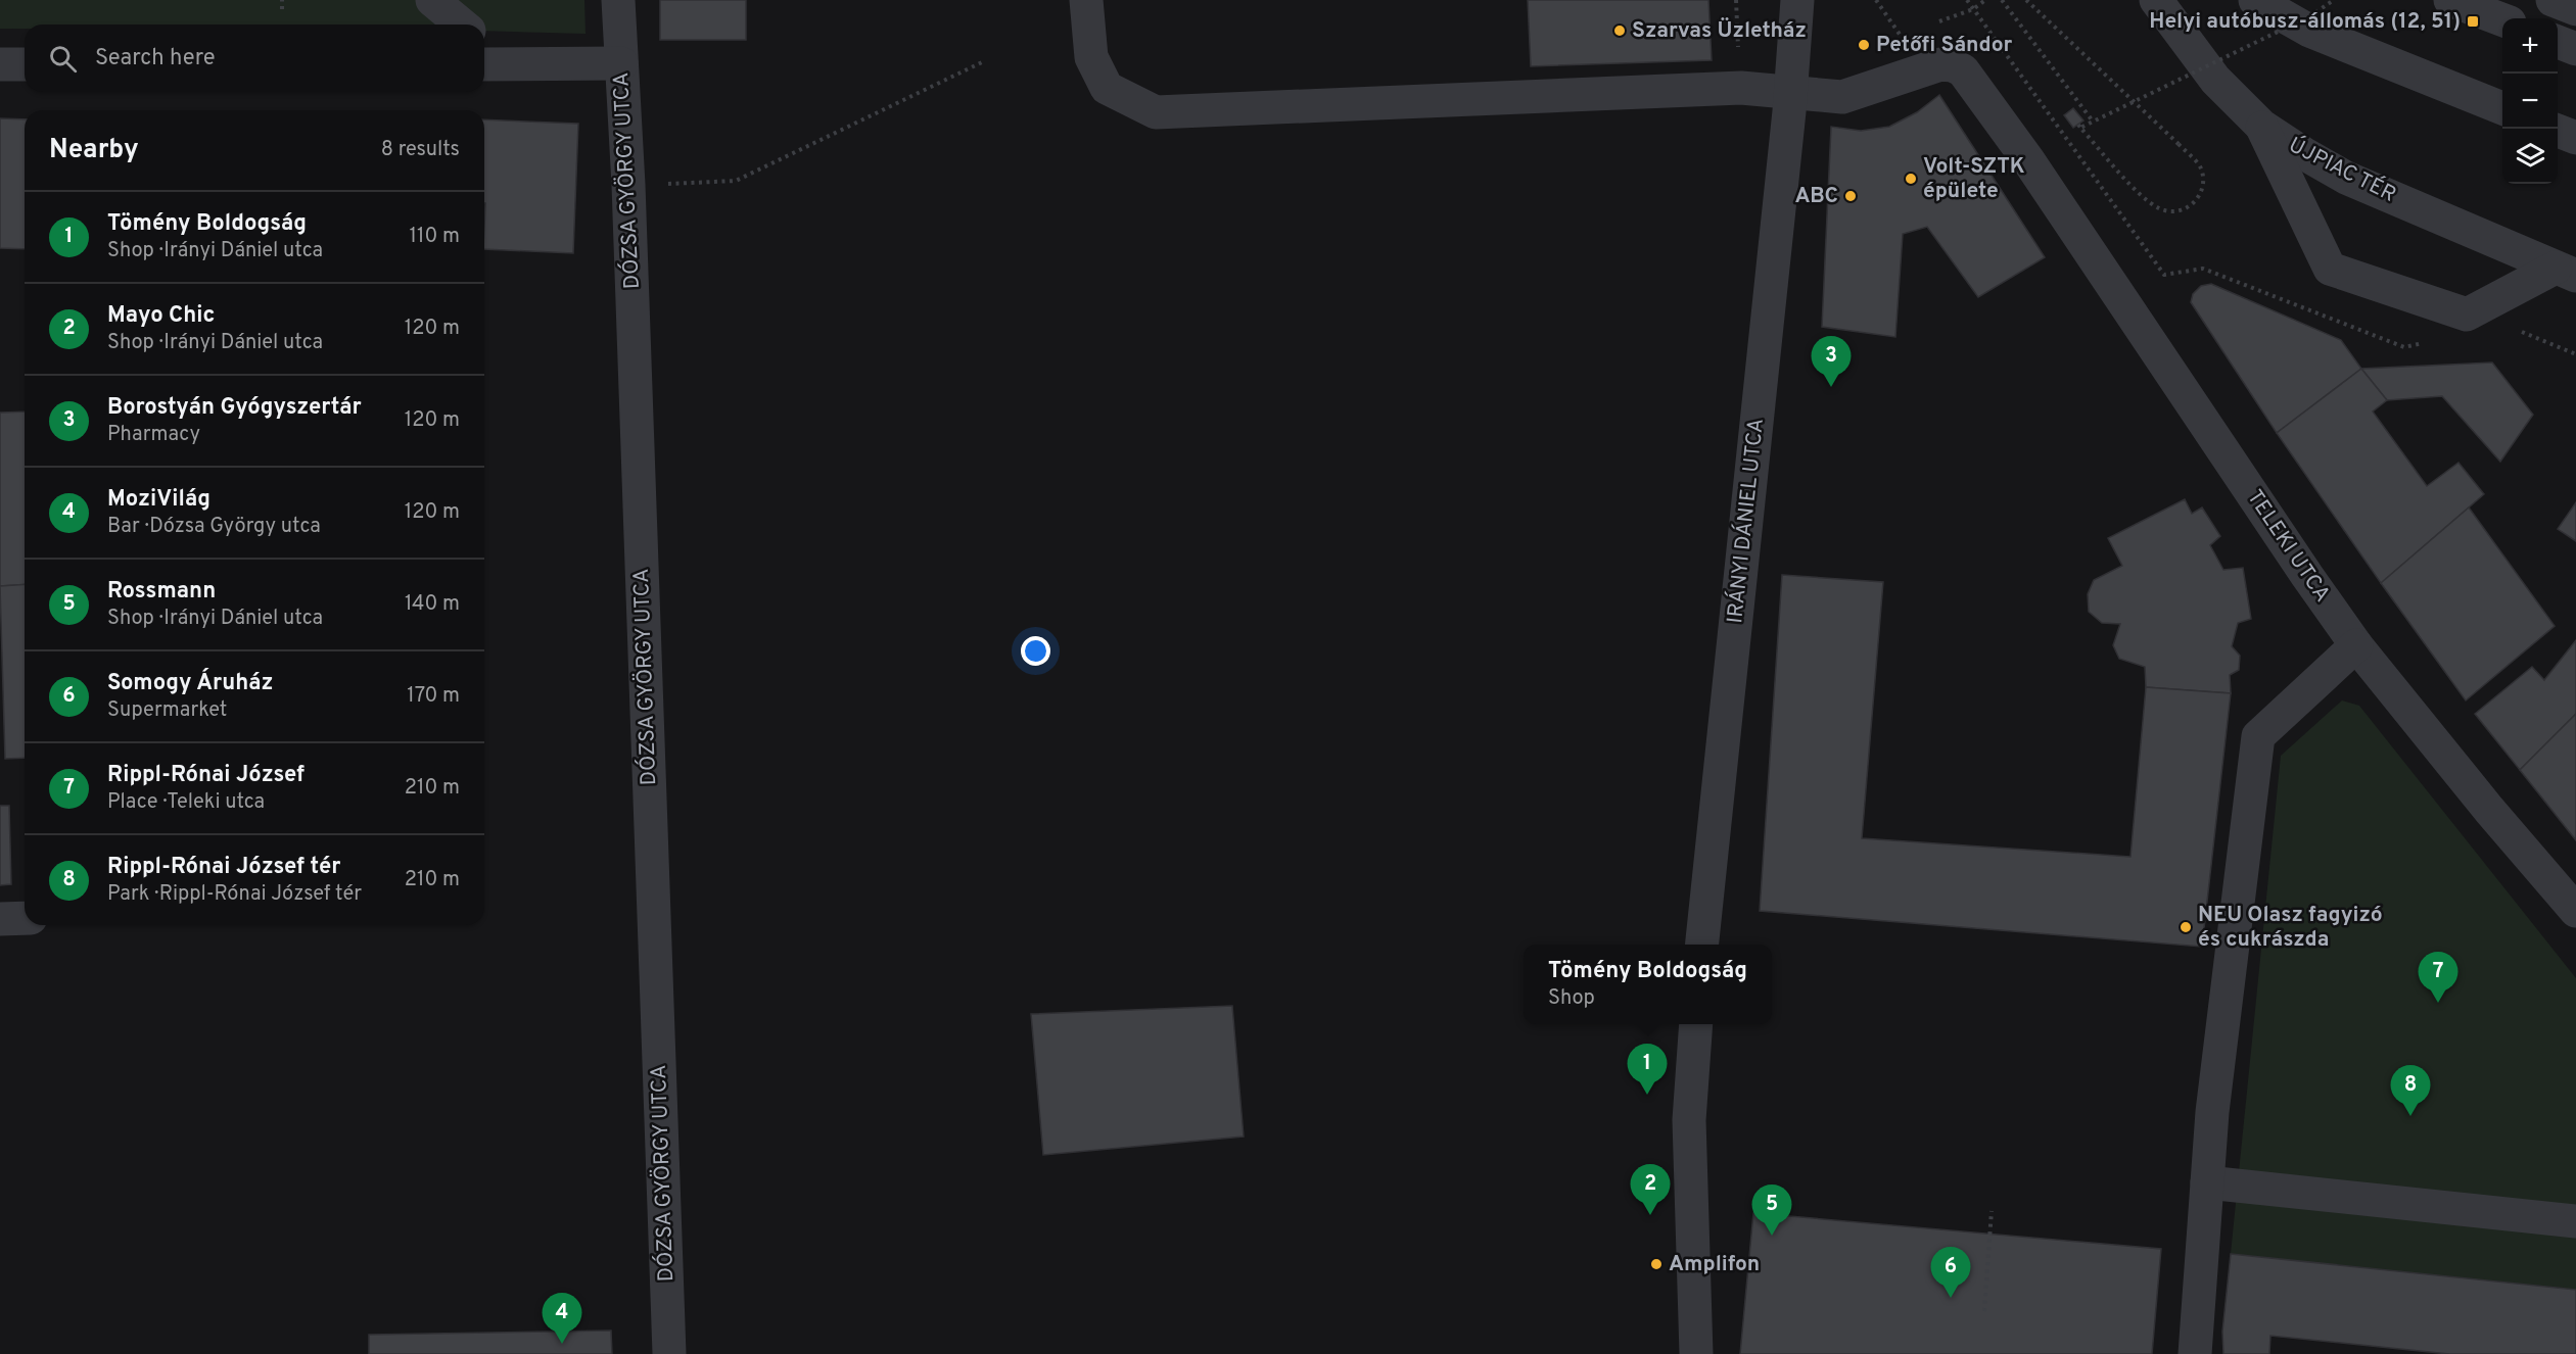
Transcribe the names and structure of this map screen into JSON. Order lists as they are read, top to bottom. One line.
{"streets":{"street":["ÚJPIAC TÉR","DÓZSA GYÖRGY UTCA","IRÁNYI DÁNIEL UTCA","TELEKI UTCA"]},"crossings":[["IRÁNYI DÁNIEL UTCA","TELEKI UTCA"]],"places":{"transit":["Helyi autóbusz-állomás (12, 51)"],"other":["Szarvas Üzletház","Petőfi Sándor","Volt-SZTK épülete","ABC","NEU Olasz fagyizó és cukrászda","Amplifon"]},"page":{"map_buttons":["+","−"],"search":"Search here","heading":["Nearby","8 results"],"list":[{"mark":"1","name":"Tömény Boldogság","note":"Shop · Irányi Dániel utca","value":"110 m"},{"mark":"2","name":"Mayo Chic","note":"Shop · Irányi Dániel utca","value":"120 m"},{"mark":"3","name":"Borostyán Gyógyszertár","note":"Pharmacy","value":"120 m"},{"mark":"4","name":"MoziVilág","note":"Bar · Dózsa György utca","value":"120 m"},{"mark":"5","name":"Rossmann","note":"Shop · Irányi Dániel utca","value":"140 m"},{"mark":"6","name":"Somogy Áruház","note":"Supermarket","value":"170 m"},{"mark":"7","name":"Rippl-Rónai József","note":"Place · Teleki utca","value":"210 m"},{"mark":"8","name":"Rippl-Rónai József tér","note":"Park · Rippl-Rónai József tér","value":"210 m"}],"pins":["3","7","1","8","2","5","6","4"],"popup":["Tömény Boldogság","Shop"]}}
